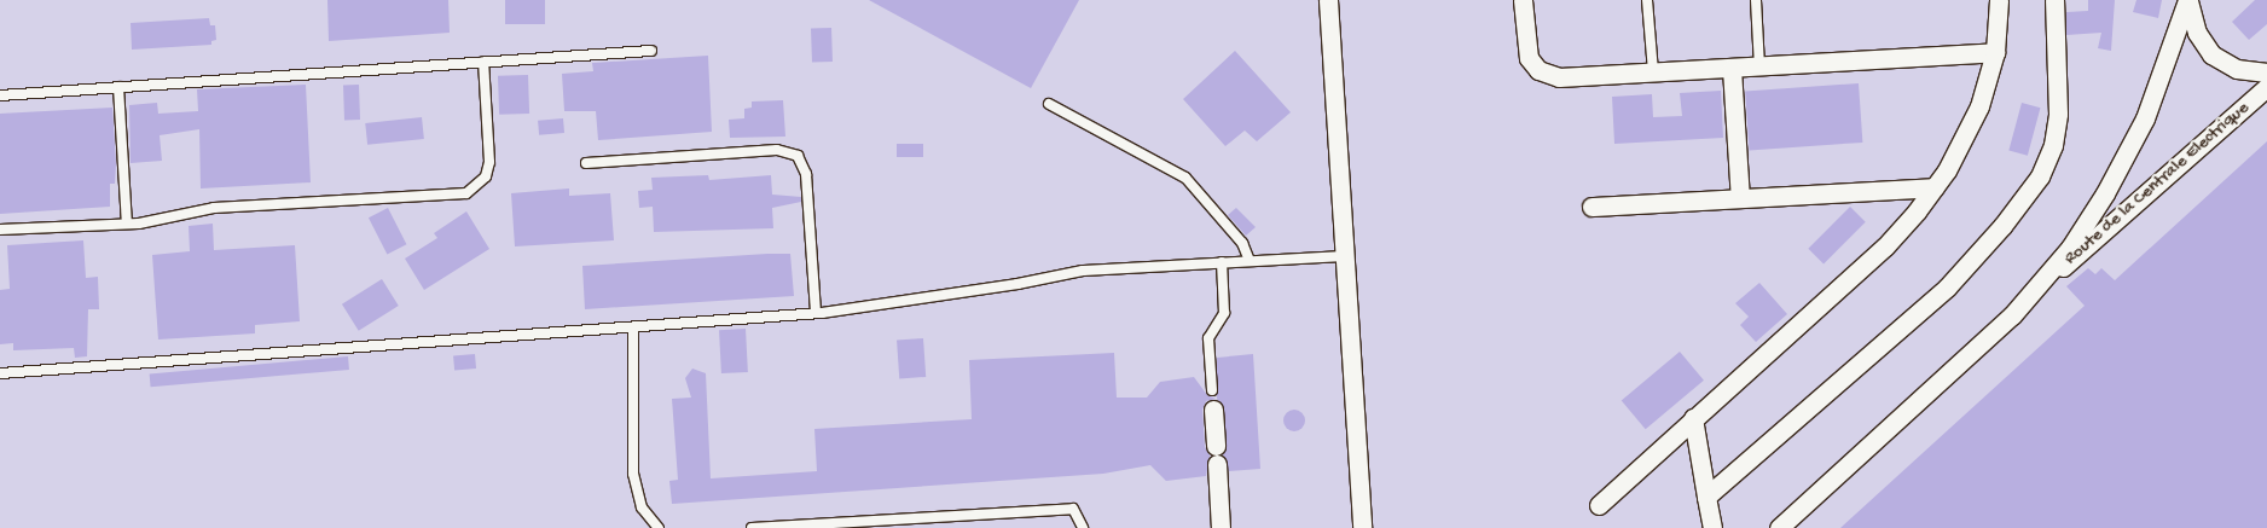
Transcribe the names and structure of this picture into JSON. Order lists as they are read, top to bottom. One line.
{"streets":{"street":["Route de la Centrale Electrique"]}}
